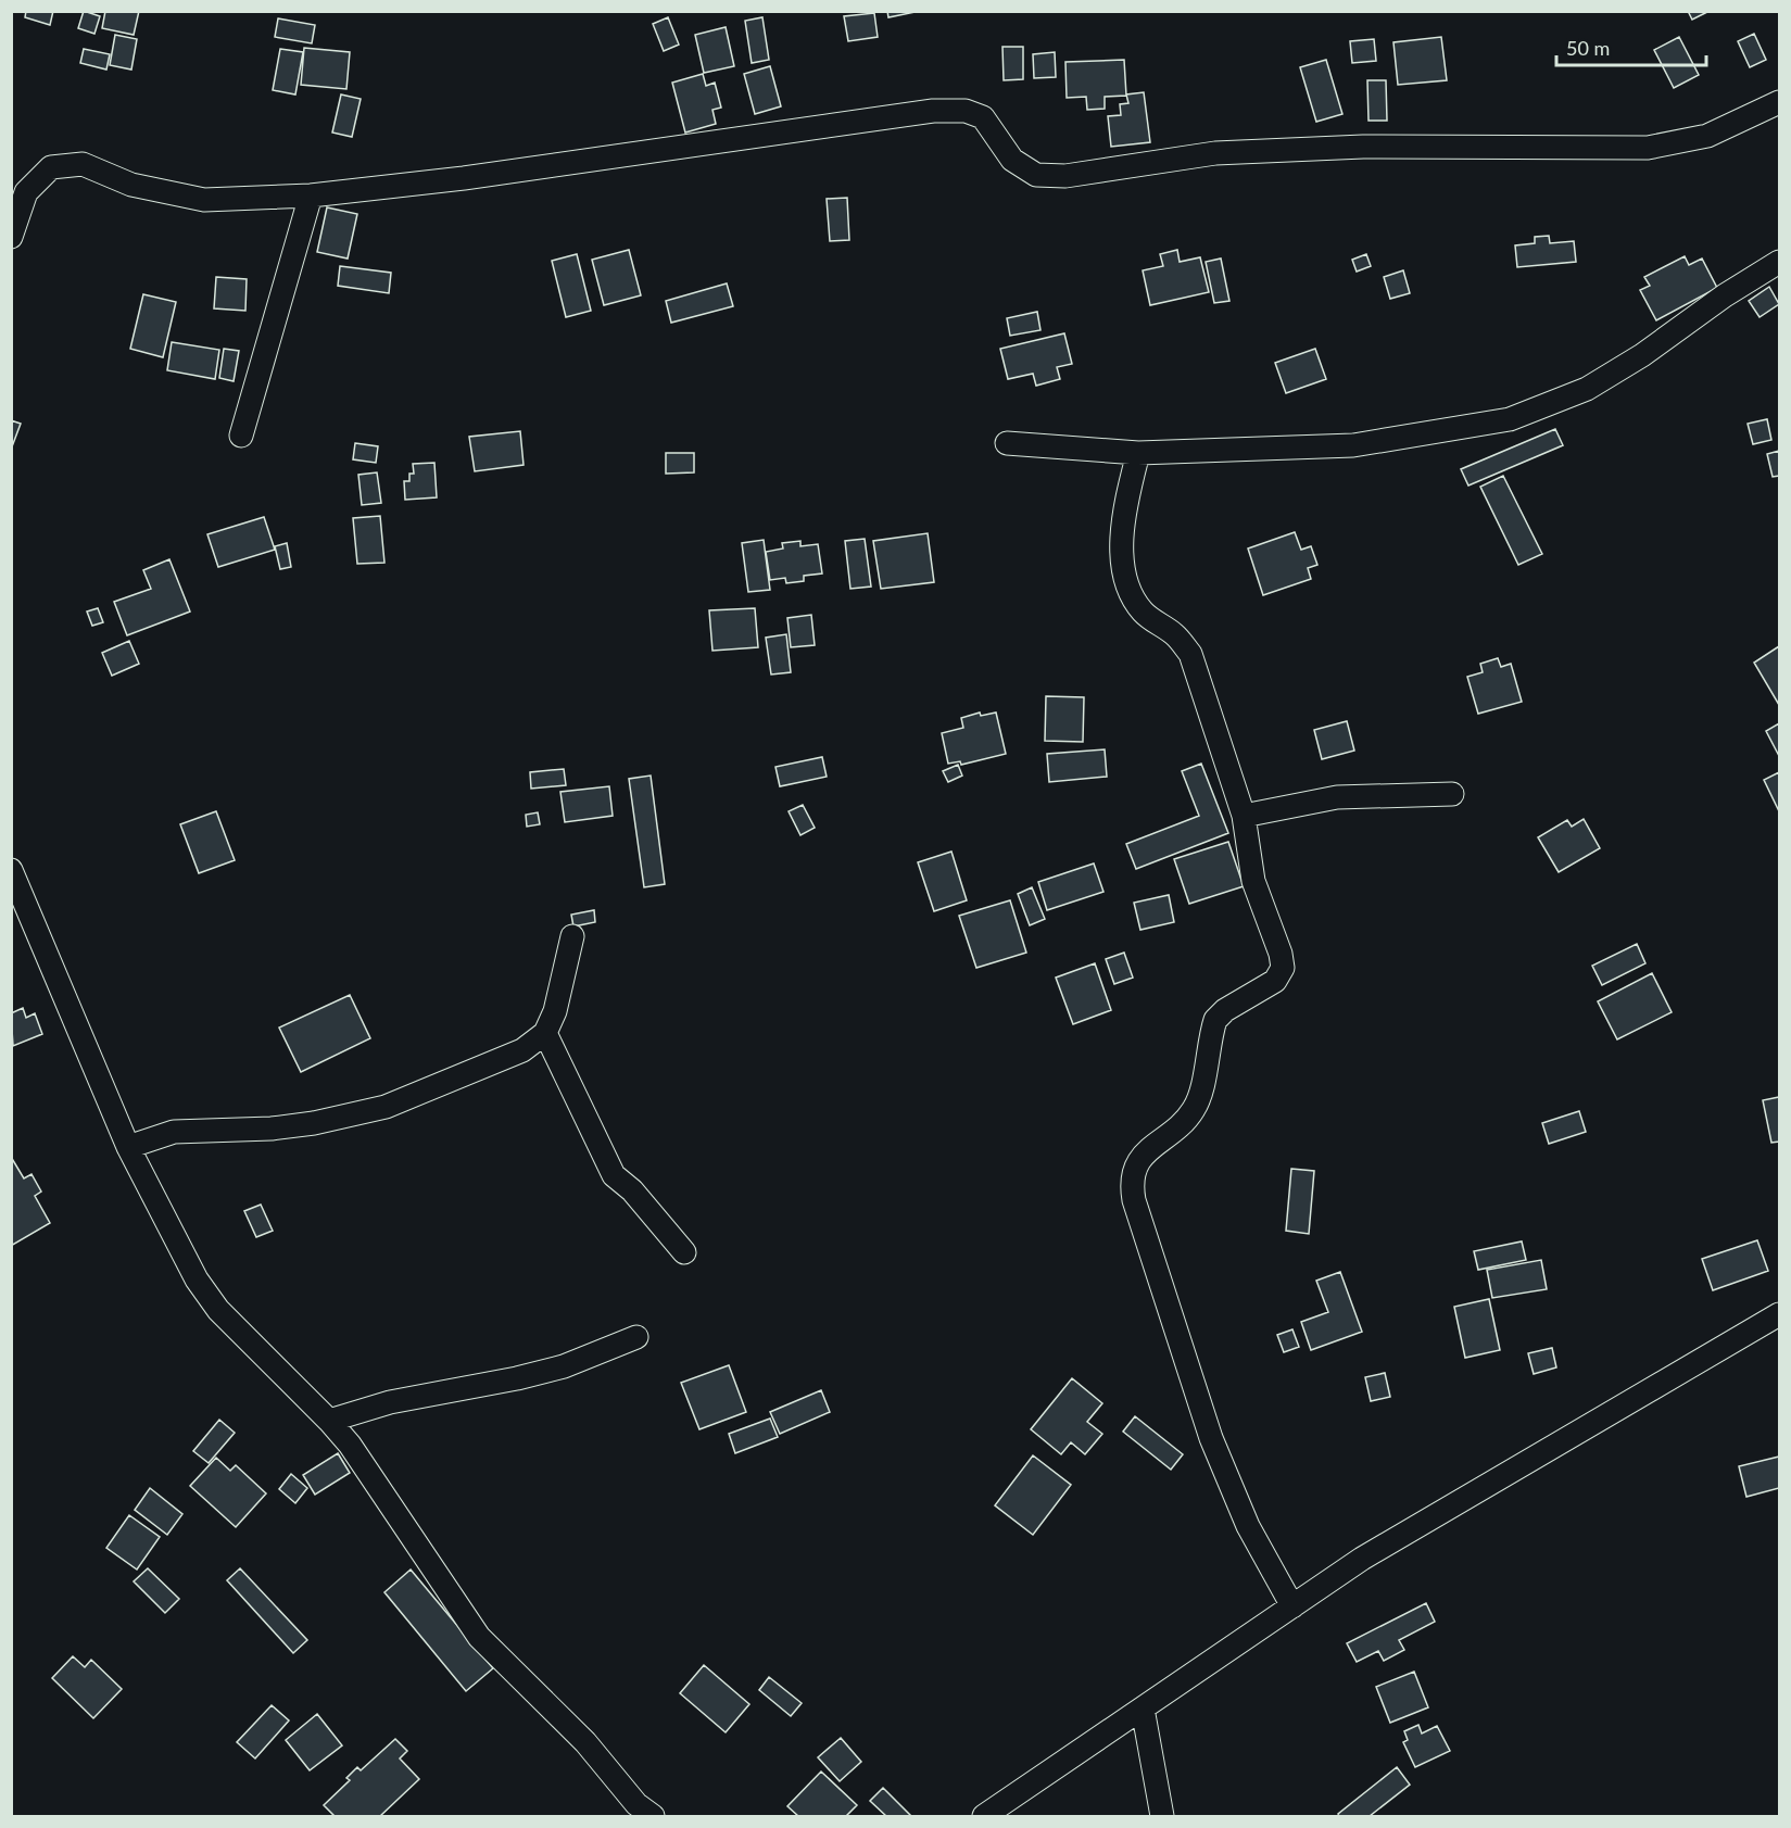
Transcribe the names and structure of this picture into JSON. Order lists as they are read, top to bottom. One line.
{"scale_bar":"50 m"}
